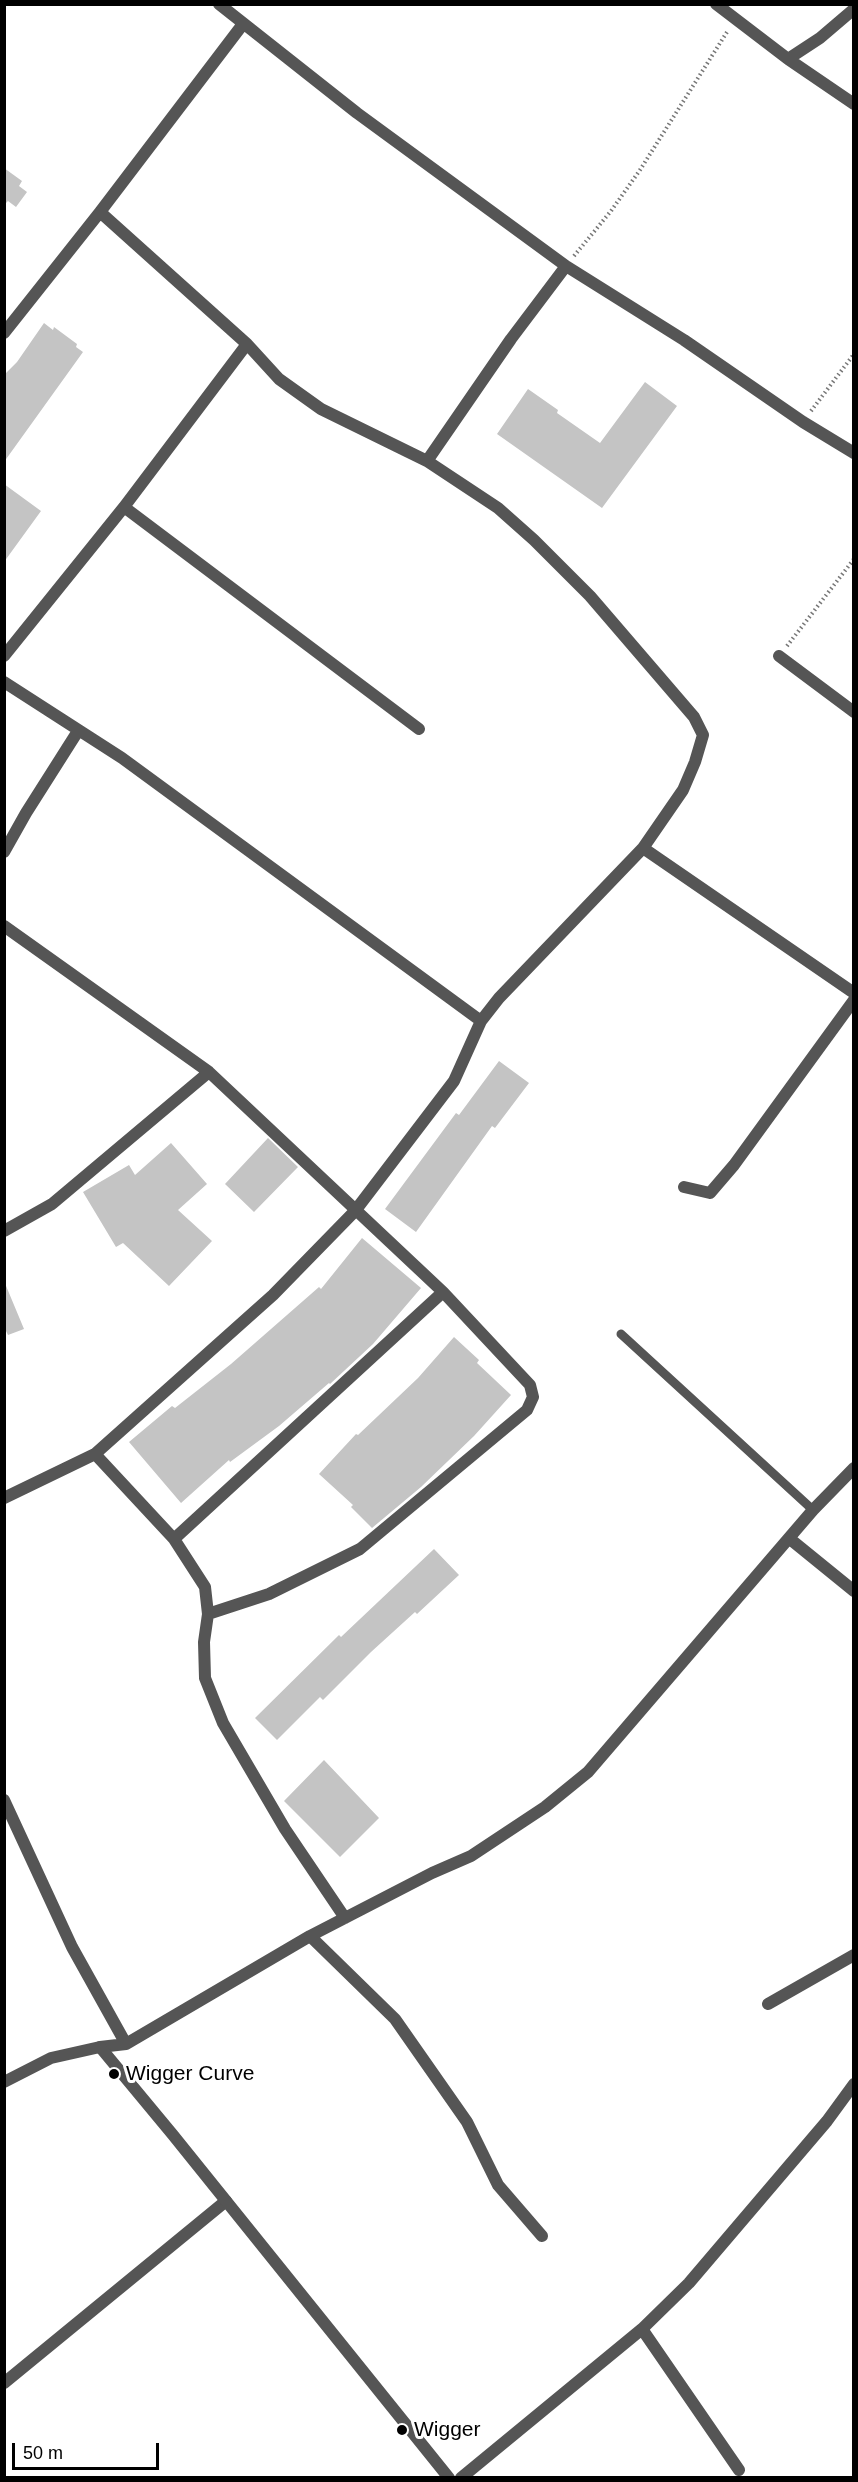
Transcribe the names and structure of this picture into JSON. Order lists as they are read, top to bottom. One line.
{"places":["Wigger Curve","Wigger"],"scale_bar":"50 m"}
